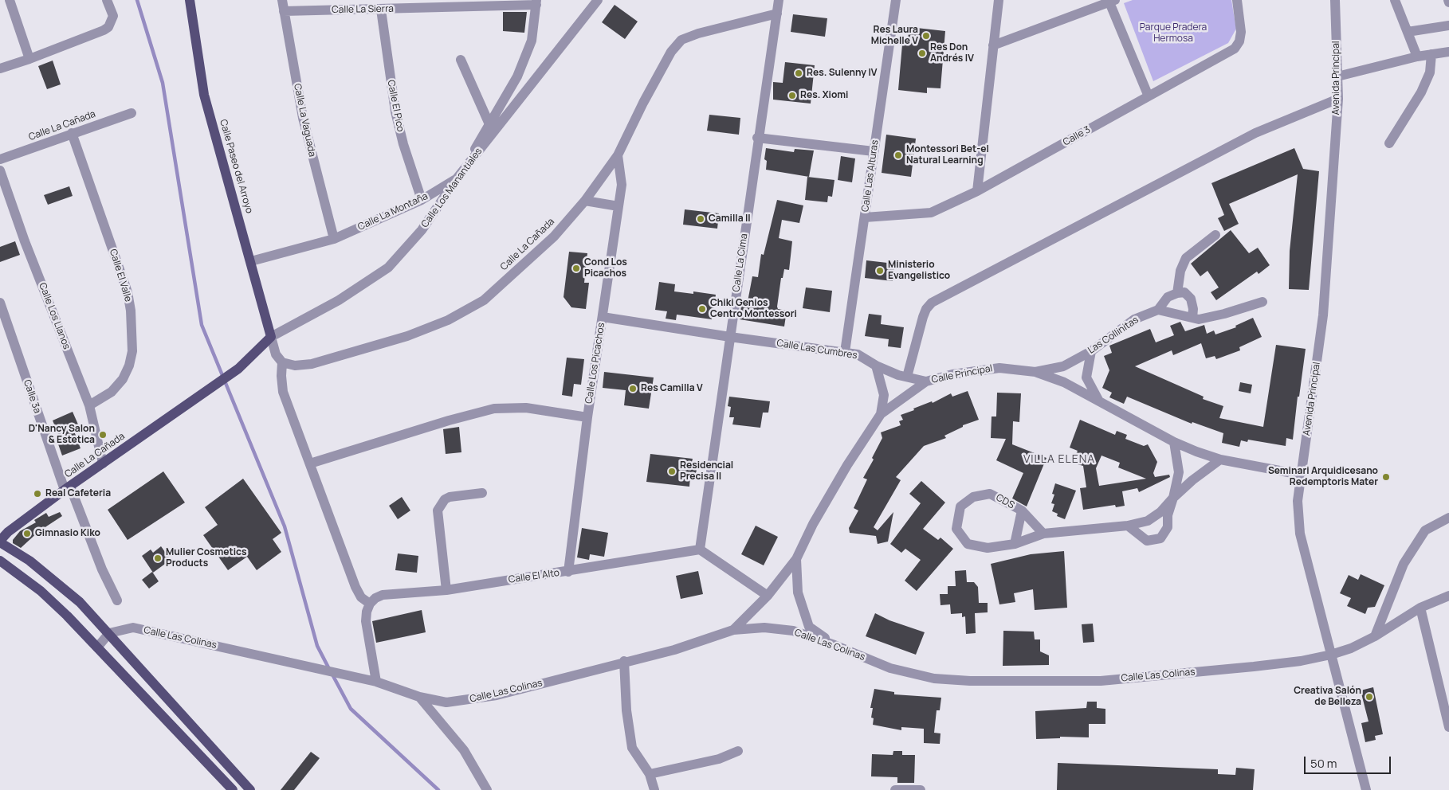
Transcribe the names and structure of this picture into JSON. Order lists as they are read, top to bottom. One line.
{"streets":{"main road":["Calle La Cañada","Calle Paseo del Arroyo"],"street":["Calle La Sierra","Avenida Principal","Calle El Pico","Calle La Vaguada","Calle 3","Calle Las Alturas","Calle Los Manantiales","Calle La Montaña","Calle La Cima","Calle El Valle","Calle Los Llanos","Las Collinitas","Calle Las Cumbres","Calle Los Picachos","Calle Principal","Calle 3a","CDS","Calle El Alto","Calle Las Colinas"]},"crossings":[["Calle La Sierra","Calle El Pico"],["Calle La Sierra","Calle La Vaguada"],["Calle La Sierra","Calle La Montaña"],["Avenida Principal","Calle Principal"],["Avenida Principal","Calle Las Colinas"],["Calle El Pico","Calle La Montaña"],["Calle La Vaguada","Calle La Montaña"],["Calle La Cañada","Calle Paseo del Arroyo"],["Calle La Cañada","Calle Los Manantiales"],["Calle La Cañada","Calle La Cima"],["Calle La Cañada","Calle El Valle"],["Calle La Cañada","Calle Los Llanos"],["Calle La Cañada","Calle Los Picachos"],["Calle La Cañada","Calle 3a"],["Calle 3","Calle Las Alturas"],["Calle Paseo del Arroyo","Calle Los Manantiales"],["Calle Paseo del Arroyo","Calle La Montaña"],["Calle Las Alturas","Calle Las Cumbres"],["Calle Los Manantiales","Calle La Montaña"],["Calle La Cima","Calle Las Cumbres"],["Calle La Cima","Calle El Alto"],["Calle El Valle","Calle Los Llanos"],["Las Collinitas","Calle Principal"],["Calle Las Cumbres","Calle Los Picachos"],["Calle Las Cumbres","Calle Principal"],["Calle Los Picachos","Calle El Alto"],["Calle Principal","CDS"],["Calle Principal","Calle Las Colinas"]],"districts":["VILLA ELENA"],"parks":["Parque Pradera Hermosa"],"places":["Res Laura Michelle V","Res Don Andrés IV","Res. Sulenny IV","Res. Xiomi","Montessori Bet-el Natural Learning","Camilla II","Cond Los Picachos","Ministerio Evangelistico","Chiki Genios Centro Montessori","Res Camilla V","D'Nancy Salon & Estetica","Residencial Precisa II","Seminari Arquidicesano Redemptoris Mater","Real Cafeteria","Gimnasio Kiko","Mulier Cosmetics Products","Creativa Salón de Belleza"],"scale_bar":"50 m"}
